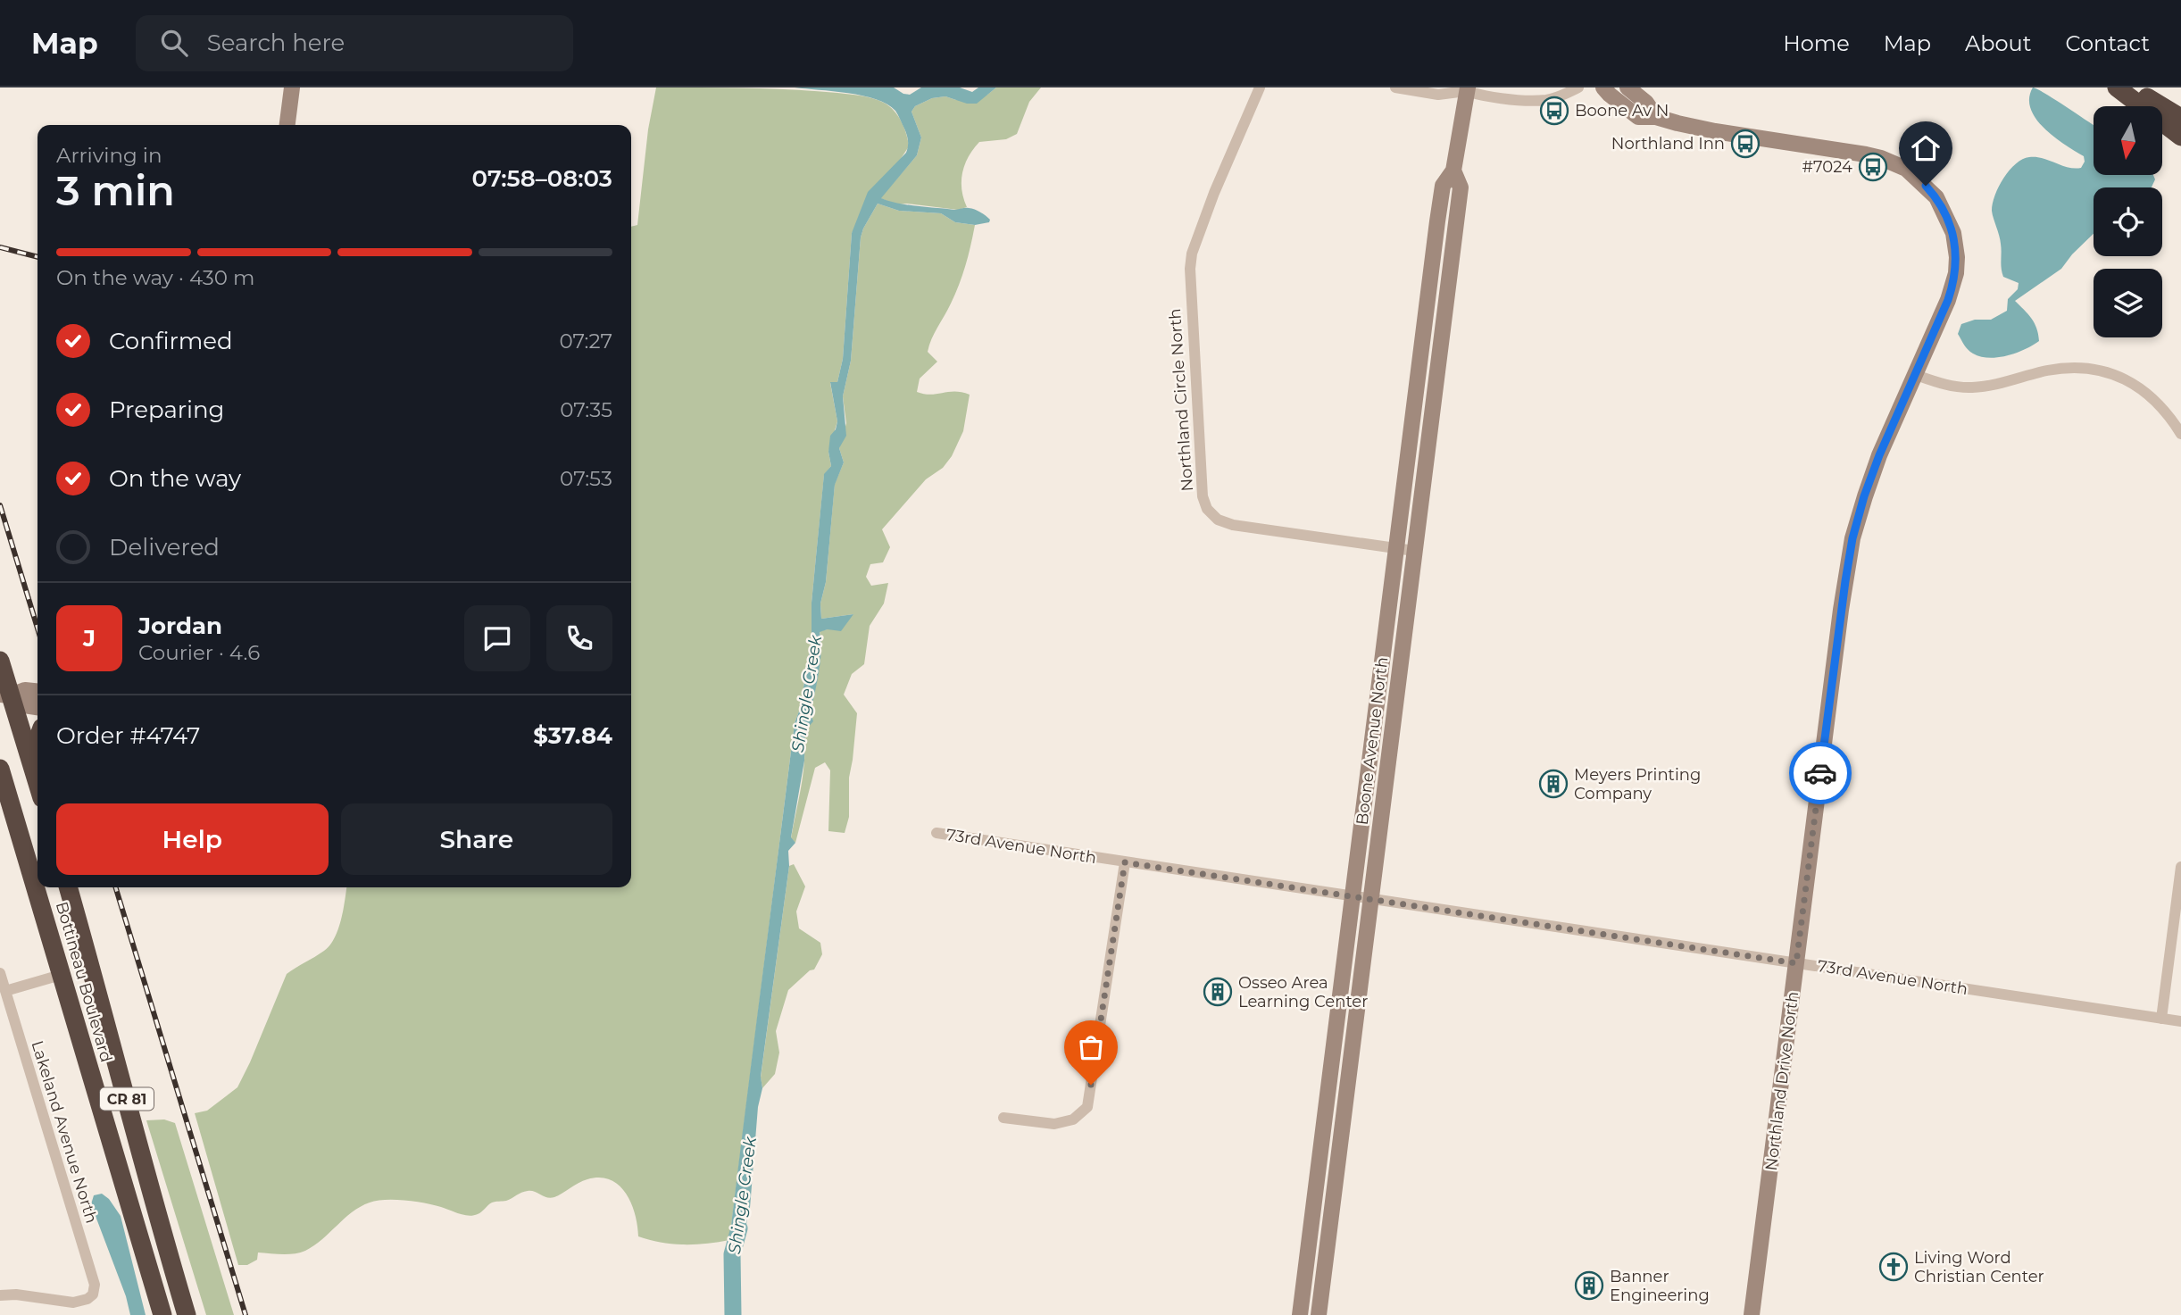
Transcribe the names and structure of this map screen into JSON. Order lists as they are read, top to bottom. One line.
{"streets":{"highway":["Bottineau Boulevard","CR 81"],"street":["Northland Circle North","Boone Avenue North","73rd Avenue North","Northland Drive North","Lakeland Avenue North"]},"crossings":[["Northland Circle North","Boone Avenue North"],["Boone Avenue North","73rd Avenue North"],["73rd Avenue North","Northland Drive North"]],"water":["Shingle Creek"],"places":{"bus stop":["Boone Av N","Northland Inn","#7024"],"building":["Meyers Printing Company","Osseo Area Learning Center","Banner Engineering"],"church":["Living Word Christian Center"]},"north":"bottom","page":{"header":"Map","search":"Search here","nav":["Home","Map","About","Contact"],"heading":["3 min","Arriving in","07:58–08:03"],"panel":["Jordan","Courier · 4.6","Order #4747","$37.84"],"bar":"On the way · 430 m","list":[["Confirmed","07:27"],["Preparing","07:35"],["On the way","07:53"],"Delivered"],"round":"J","buttons":["Help","Share"]}}
